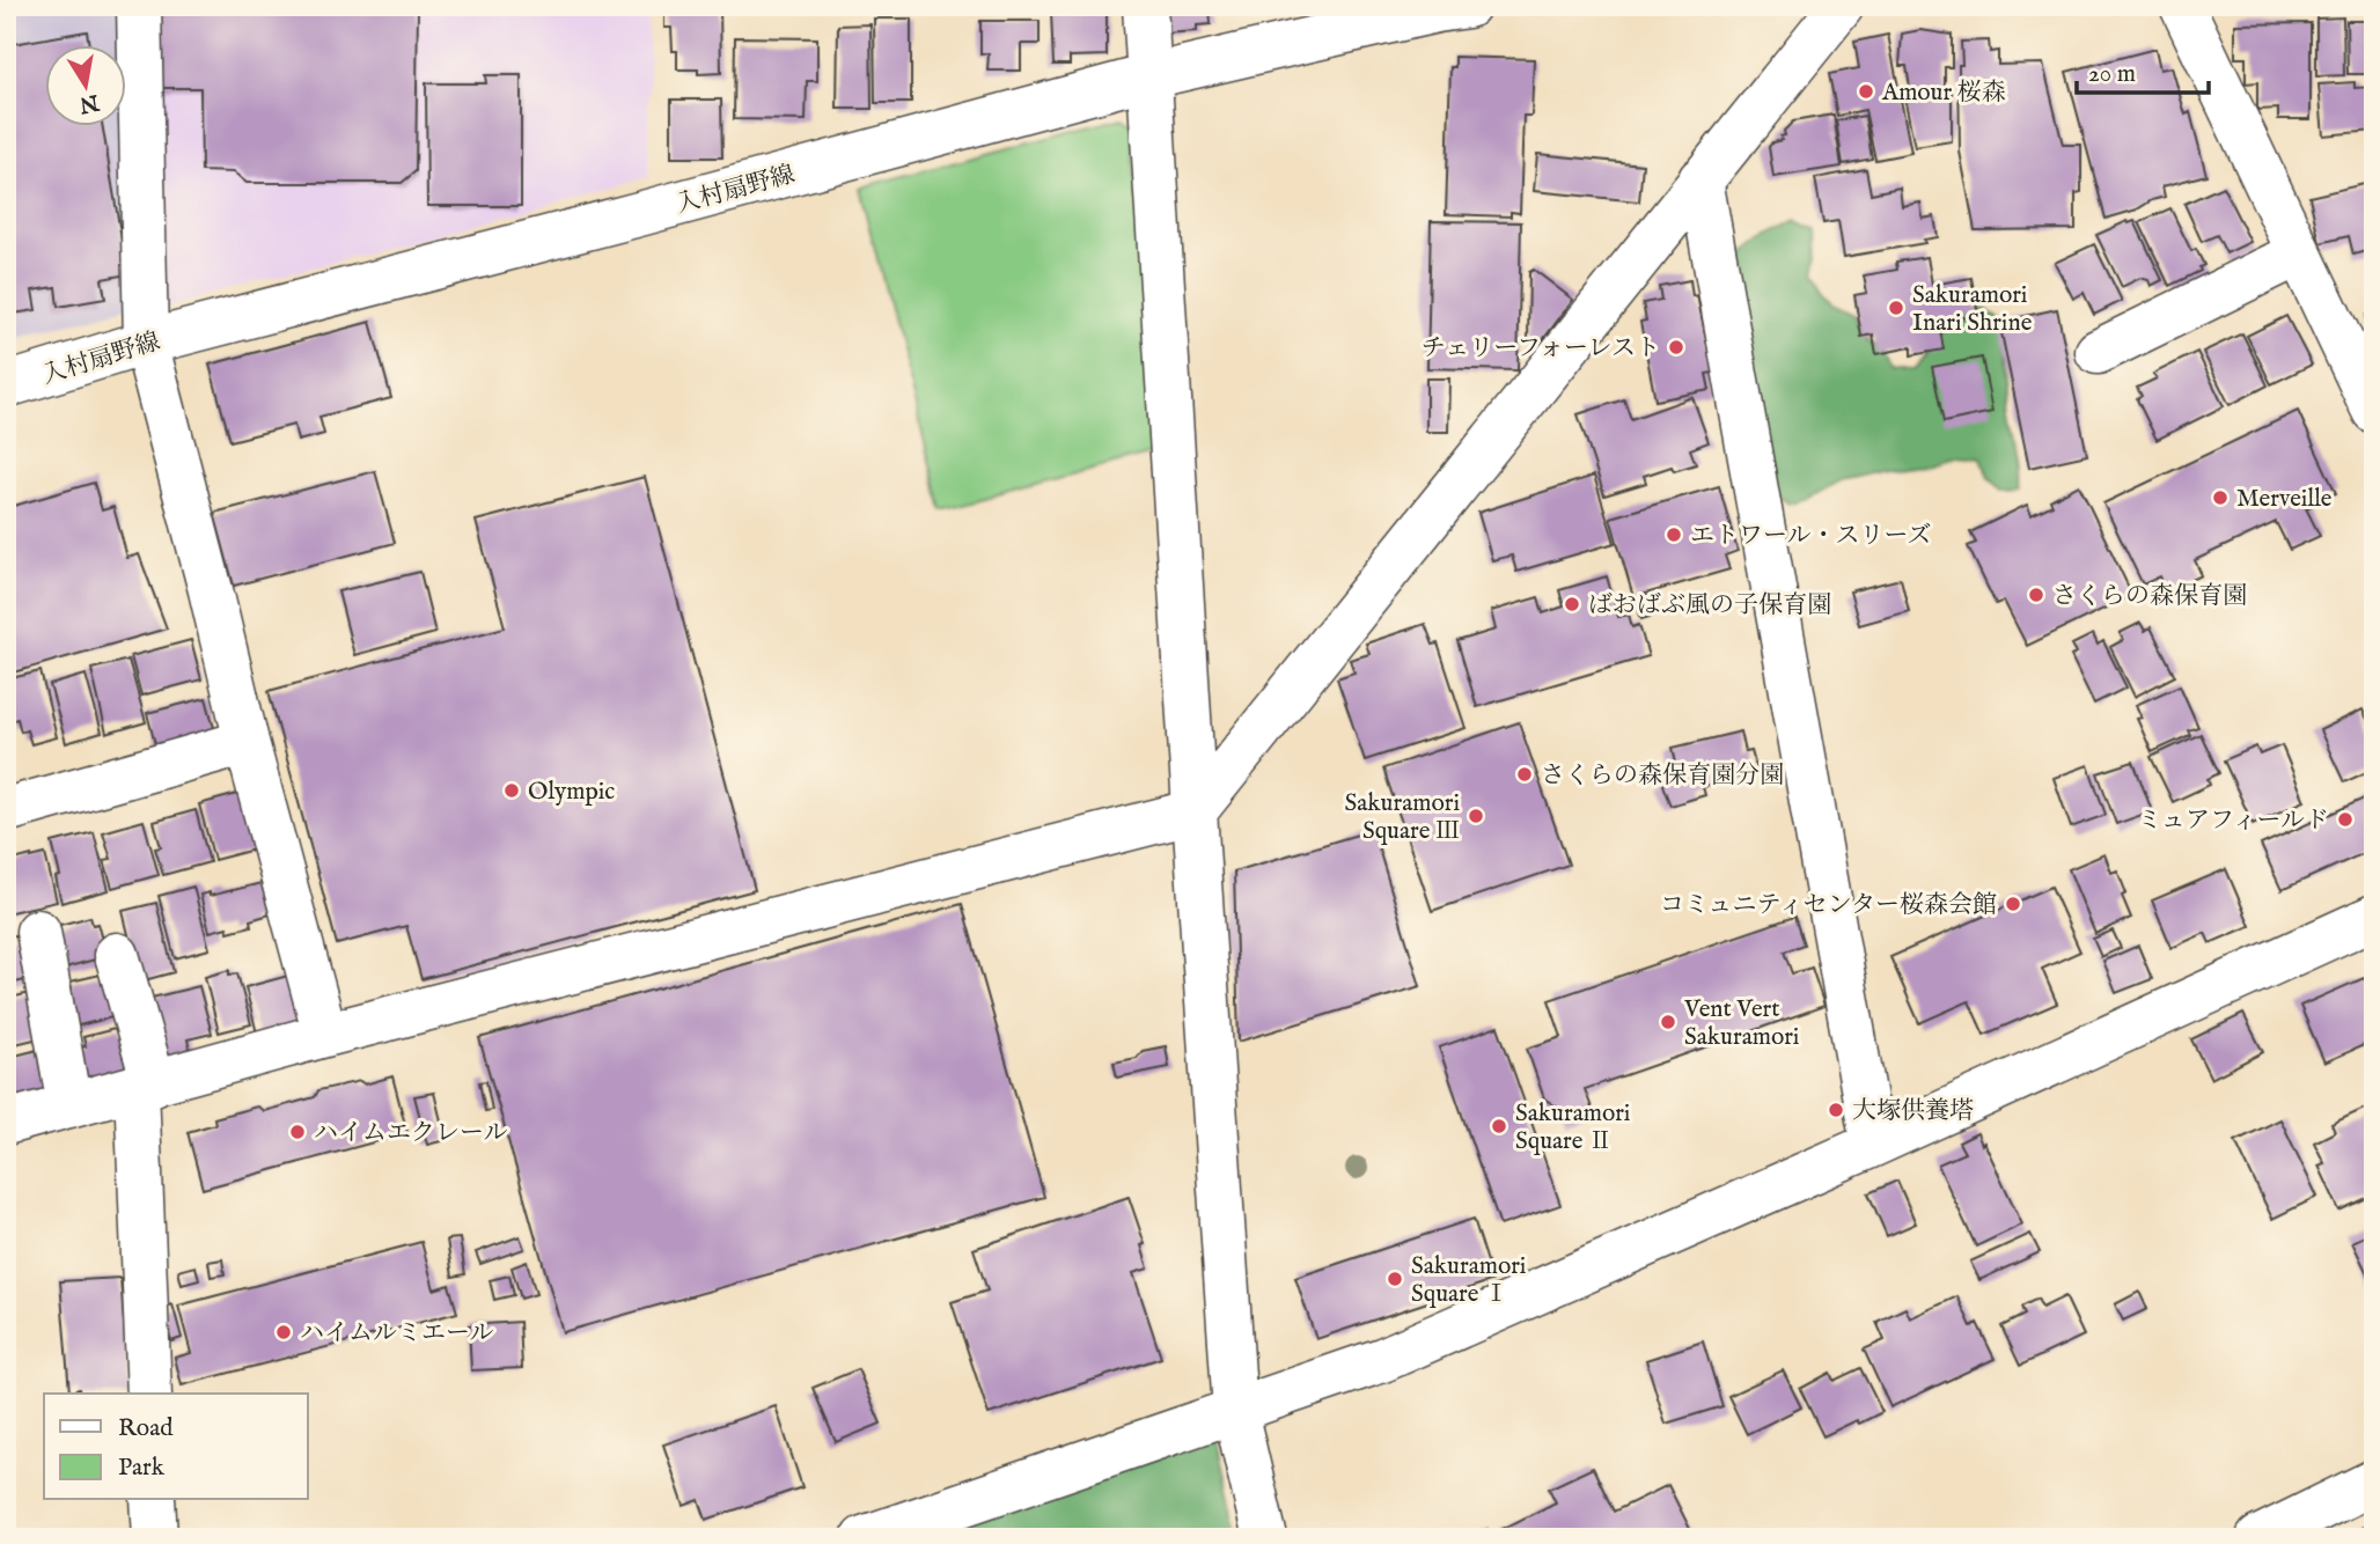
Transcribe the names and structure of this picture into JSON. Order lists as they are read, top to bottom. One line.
{"streets":{"street":["入村扇野線"]},"places":["Amour 桜森","Sakuramori Inari Shrine","チェリーフォーレスト","Merveille","エトワール・スリーズ","さくらの森保育園","ばおばぶ風の子保育園","さくらの森保育園分園","Olympic","Sakuramori Square Ⅲ","ミュアフィールド","コミュニティセンター桜森会館","Vent Vert Sakuramori","大塚供養塔","Sakuramori Square Ⅱ","ハイムエクレール","Sakuramori Square Ⅰ","ハイムルミエール"],"legend":["Road","Park"],"scale_bar":"20 m","north":"bottom"}
